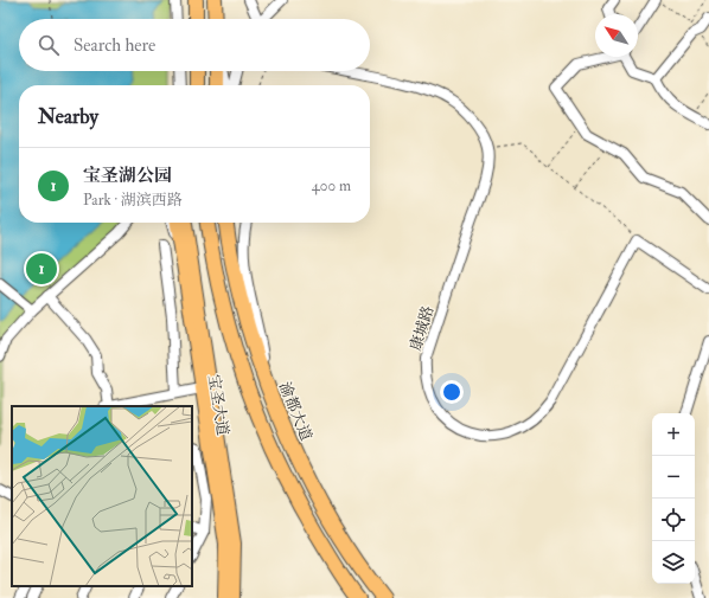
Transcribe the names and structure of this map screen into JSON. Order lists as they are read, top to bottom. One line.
{"streets":{"highway":["渝都大道"],"main road":["宝圣大道"],"street":["康城路"]},"north":"top left","page":{"search":"Search here","heading":"Nearby","list":[{"mark":"1","name":"宝圣湖公园","note":"Park · 湖滨西路","value":"400 m"}],"pins":"1","map_buttons":["+","−"]}}
